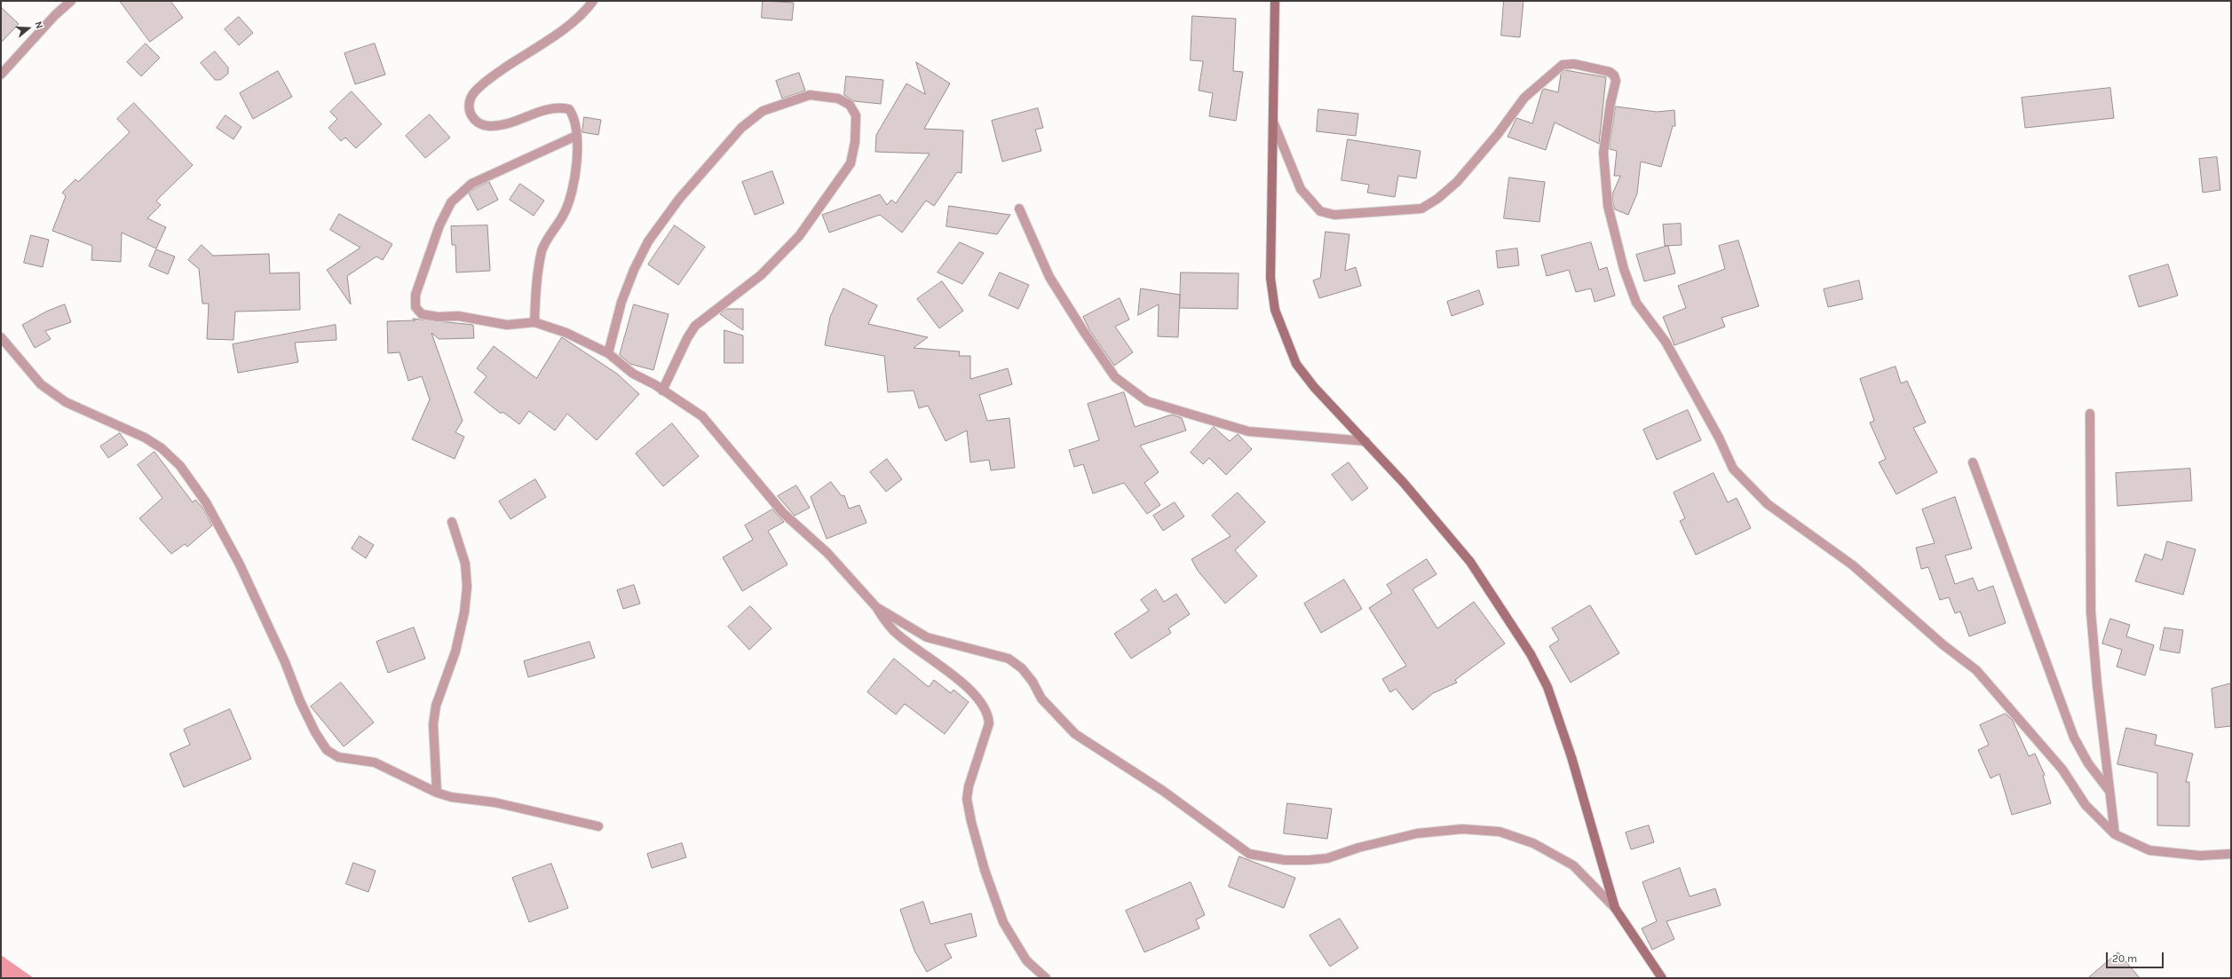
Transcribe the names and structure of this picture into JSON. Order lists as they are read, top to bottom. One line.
{"scale_bar":"20 m","north":"right"}
